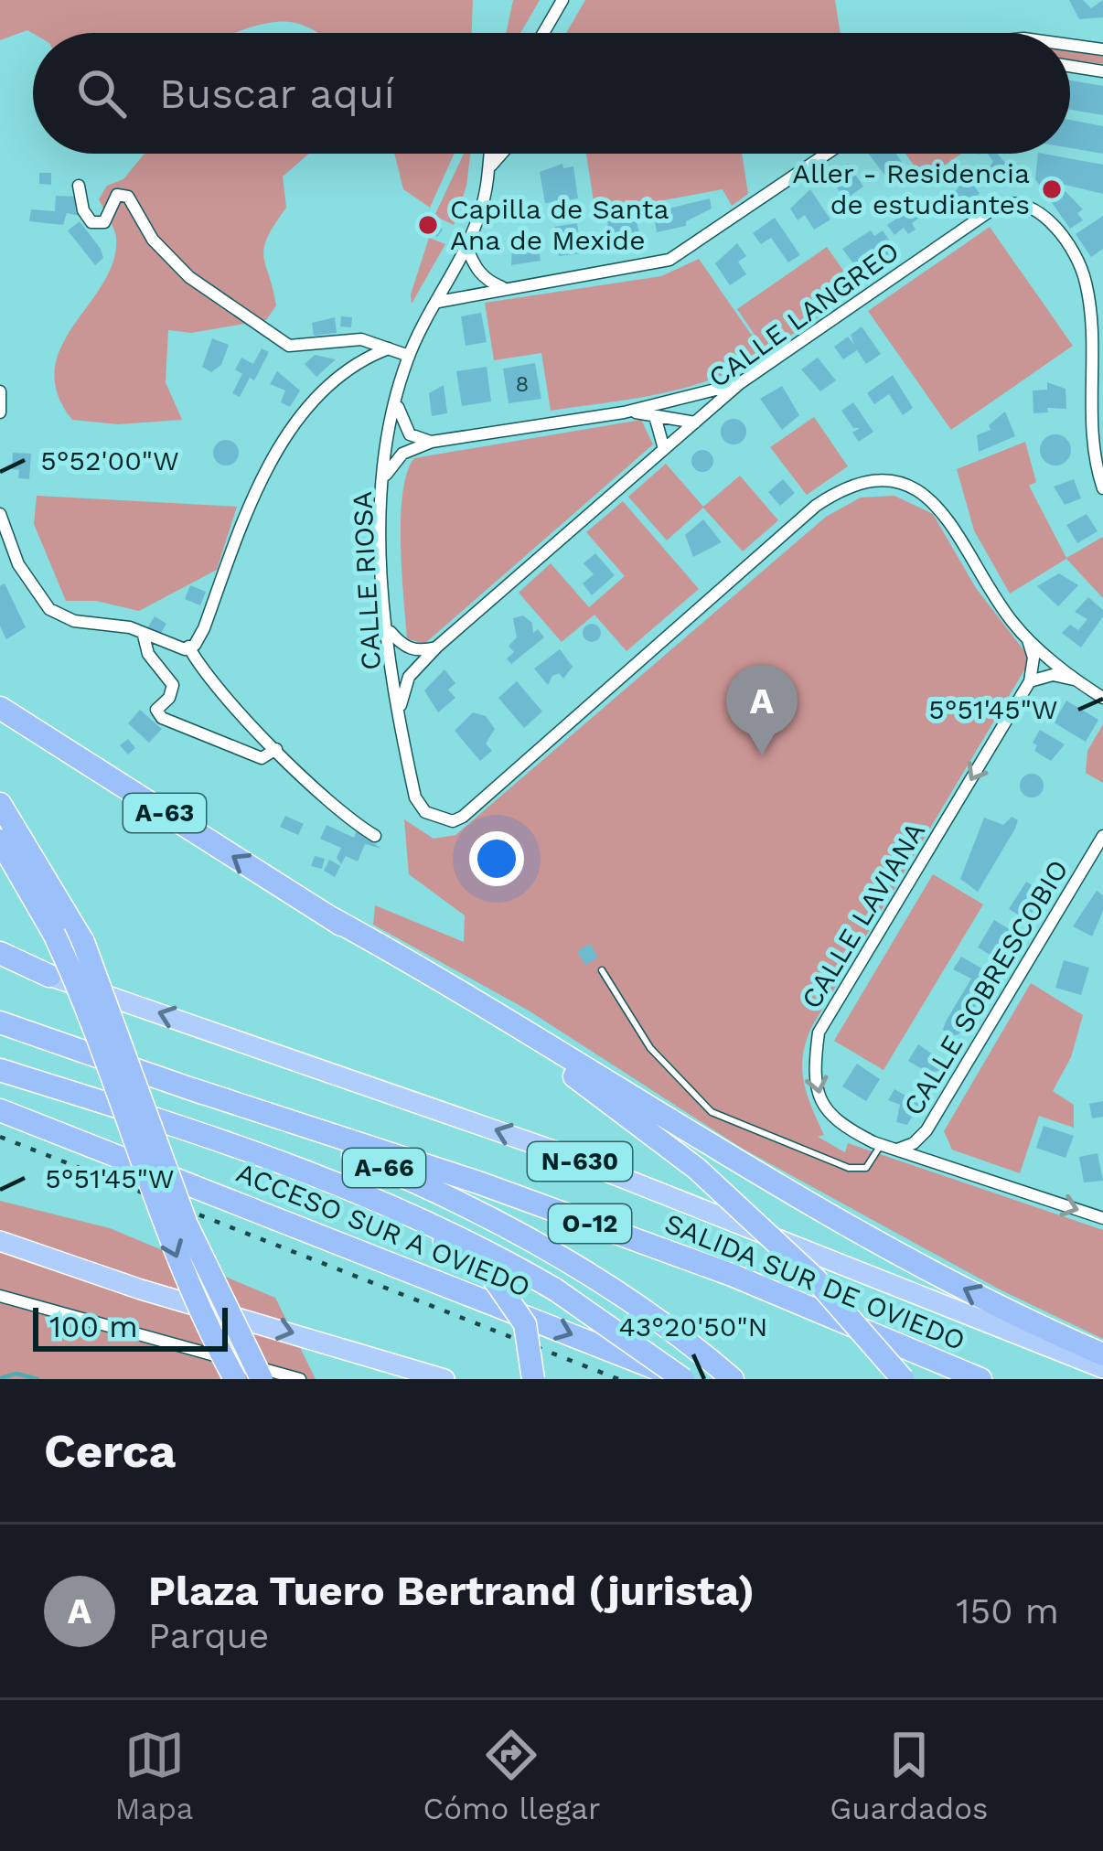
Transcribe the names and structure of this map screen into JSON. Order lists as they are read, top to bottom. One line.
{"streets":{"highway":["A-63","N-630","A-66","O-12","ACCESO SUR A OVIEDO","SALIDA SUR DE OVIEDO"],"street":["CALLE LANGREO","CALLE RIOSA","CALLE LAVIANA","CALLE SOBRESCOBIO"]},"crossings":[["CALLE LANGREO","CALLE RIOSA"],["CALLE LAVIANA","CALLE SOBRESCOBIO"],["A-66","ACCESO SUR A OVIEDO"],["A-66","SALIDA SUR DE OVIEDO"]],"places":["Aller - Residencia de estudiantes","Capilla de Santa Ana de Mexide"],"house_numbers":["8"],"scale_bar":"100 m","page":{"search":"Buscar aquí","pins":"A","scale":"100 m","heading":"Cerca","list":[{"mark":"A","name":"Plaza Tuero Bertrand (jurista)","note":"Parque","value":"150 m"}],"nav":["Mapa","Cómo llegar","Guardados"]},"coordinates":["5°52'00\"W","5°51'45\"W","43°20'50\"N"]}
